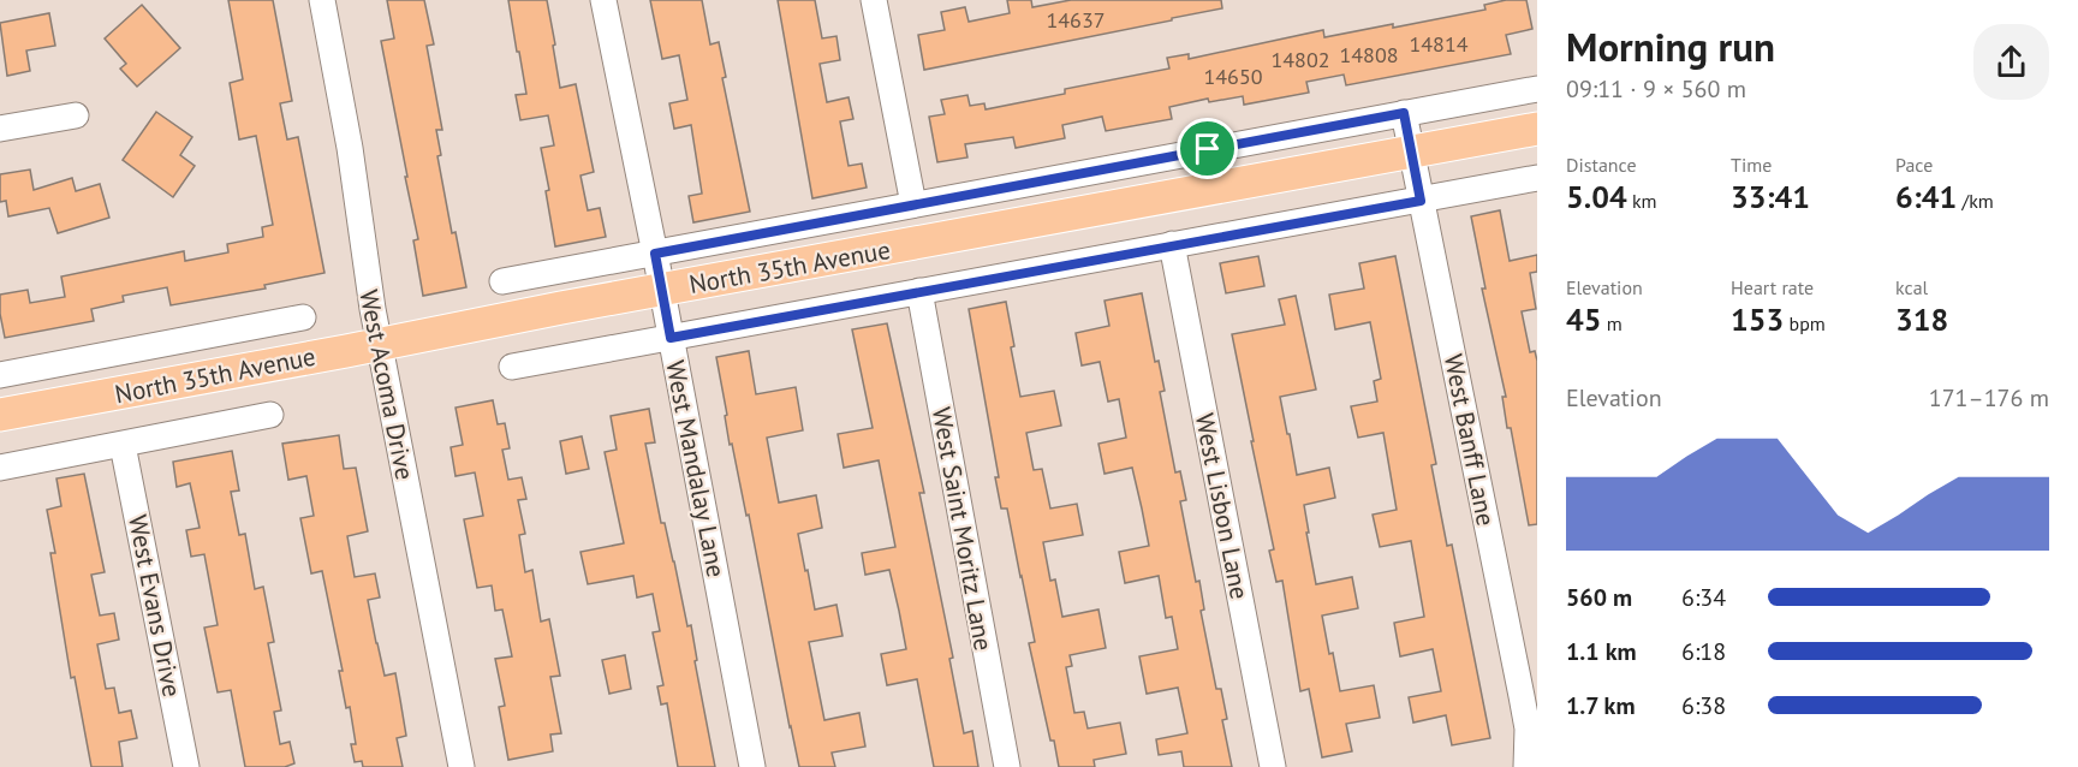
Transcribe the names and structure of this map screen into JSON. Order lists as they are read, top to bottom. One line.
{"streets":{"main road":["North 35th Avenue"],"street":["West Acoma Drive","West Banff Lane","West Mandalay Lane","West Lisbon Lane","West Saint Moritz Lane","West Evans Drive"]},"crossings":[["North 35th Avenue","West Acoma Drive"],["North 35th Avenue","West Banff Lane"],["North 35th Avenue","West Mandalay Lane"],["North 35th Avenue","West Lisbon Lane"],["North 35th Avenue","West Saint Moritz Lane"],["North 35th Avenue","West Evans Drive"]],"house_numbers":["14637","14814","14808","14802","14650"],"page":{"heading":["Morning run","09:11 · 9 × 560 m"],"stats":[["Distance","5.04 km"],["Time","33:41"],["Pace","6:41 /km"],["Elevation","45 m"],["Heart rate","153 bpm"],["kcal","318"]],"chart":["Elevation","171–176 m"],"list":[{"name":"560 m","note":"6:34"},{"name":"1.1 km","note":"6:18"},{"name":"1.7 km","note":"6:38"}]}}
